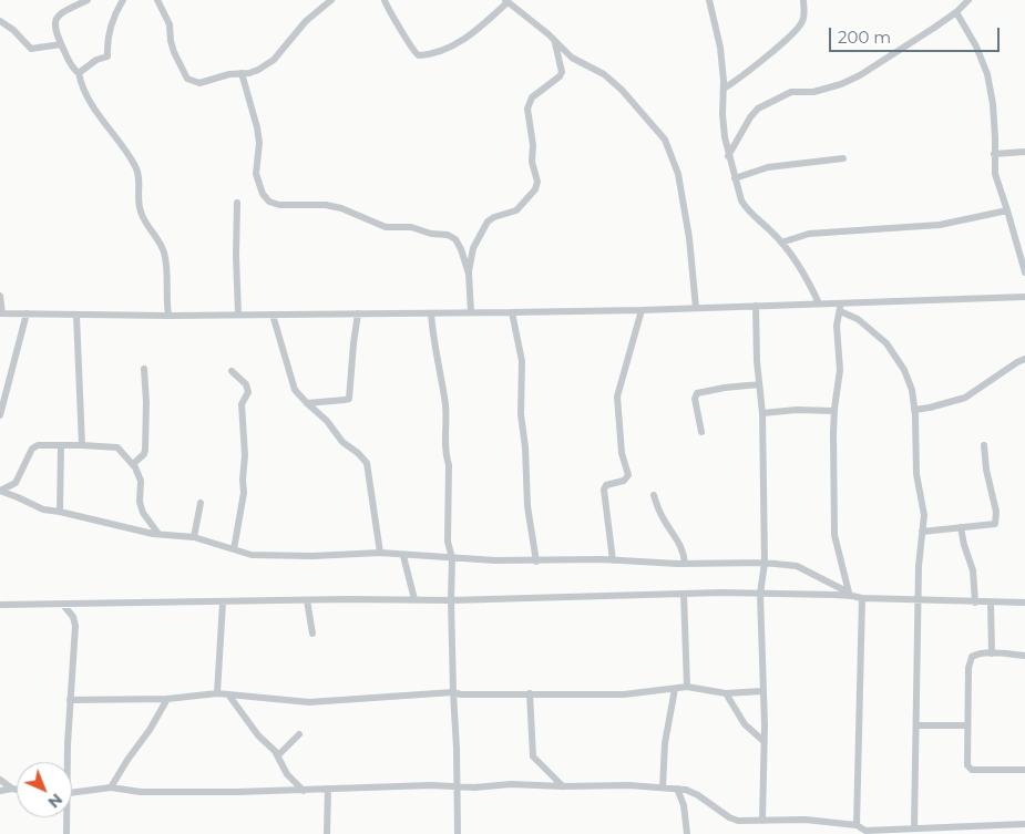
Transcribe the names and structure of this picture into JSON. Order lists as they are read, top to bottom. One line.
{"scale_bar":"200 m","north":"bottom right"}
